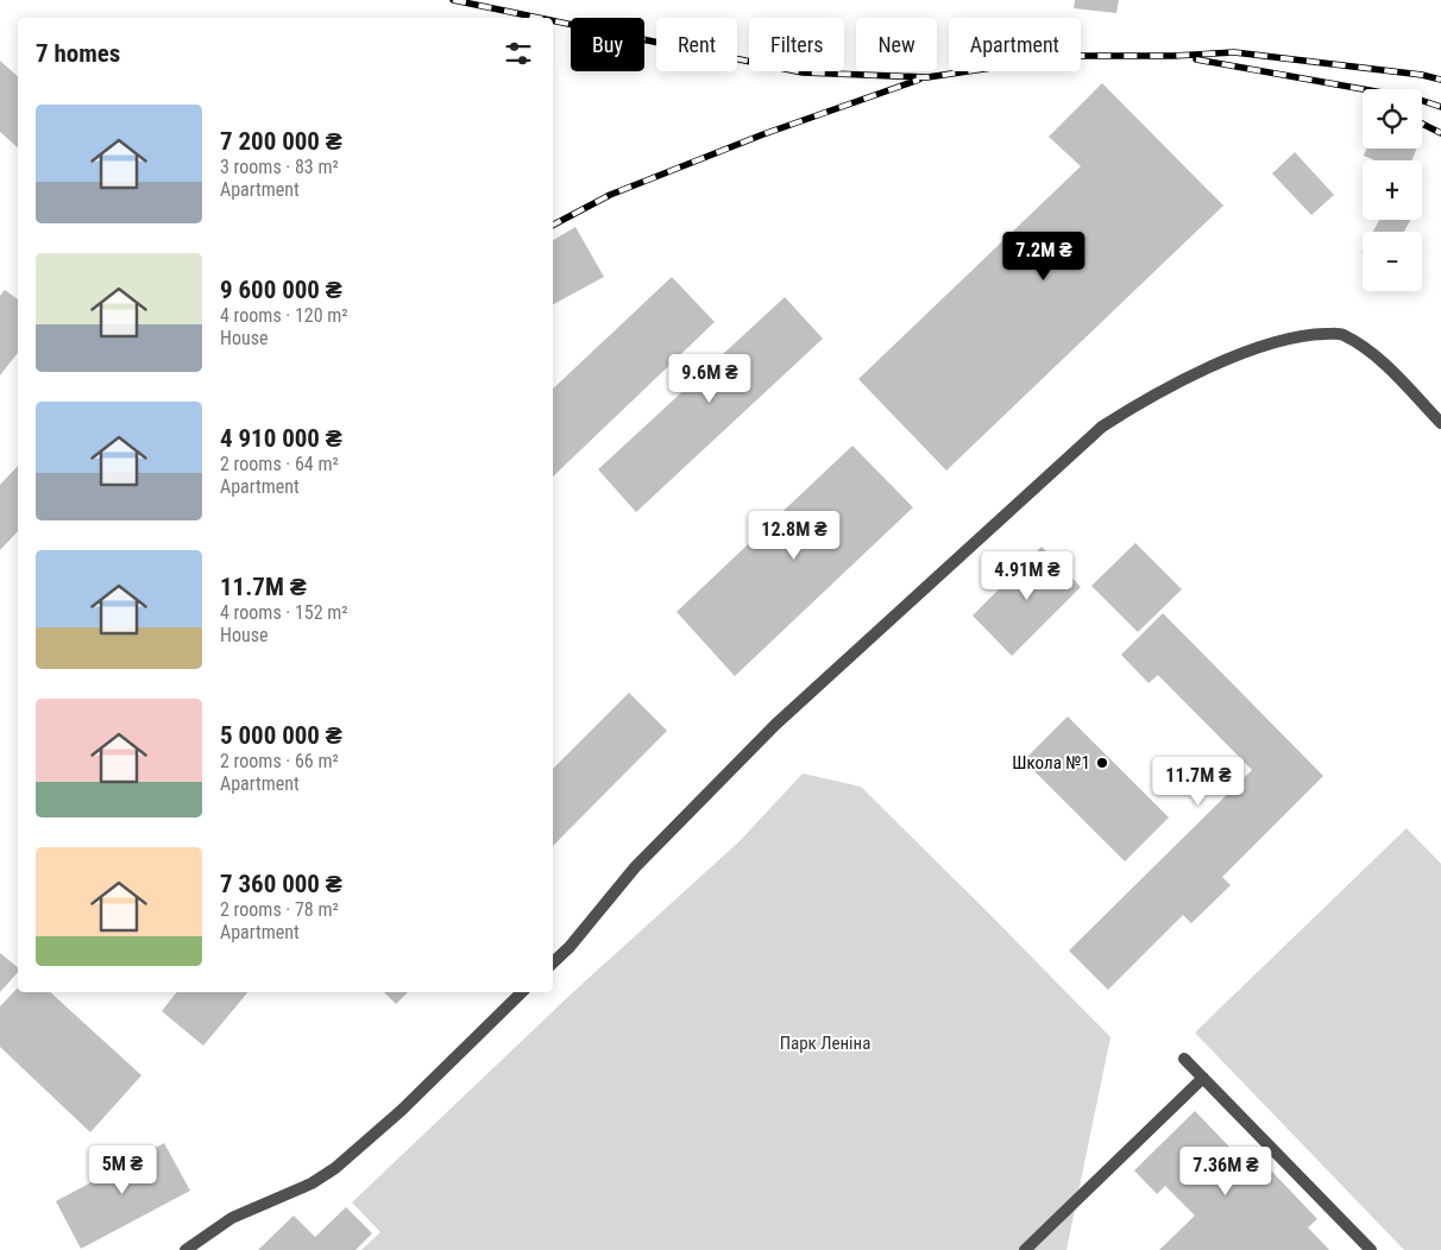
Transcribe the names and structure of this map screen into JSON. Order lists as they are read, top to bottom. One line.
{"parks":["Парк Леніна"],"places":["Школа №1"],"page":{"chip":["Buy","Rent","Filters","New","Apartment"],"heading":"7 homes","map_buttons":["+","−"],"list":[{"name":"7 200 000 ₴","note":"3 rooms · 83 m² · Apartment"},{"name":"9 600 000 ₴","note":"4 rooms · 120 m² · House"},{"name":"4 910 000 ₴","note":"2 rooms · 64 m² · Apartment"},{"name":"11.7M ₴","note":"4 rooms · 152 m² · House"},{"name":"5 000 000 ₴","note":"2 rooms · 66 m² · Apartment"},{"name":"7 360 000 ₴","note":"2 rooms · 78 m² · Apartment"}],"price":["7.2M ₴","9.6M ₴","12.8M ₴","4.91M ₴","11.7M ₴","5M ₴","7.36M ₴"]}}
